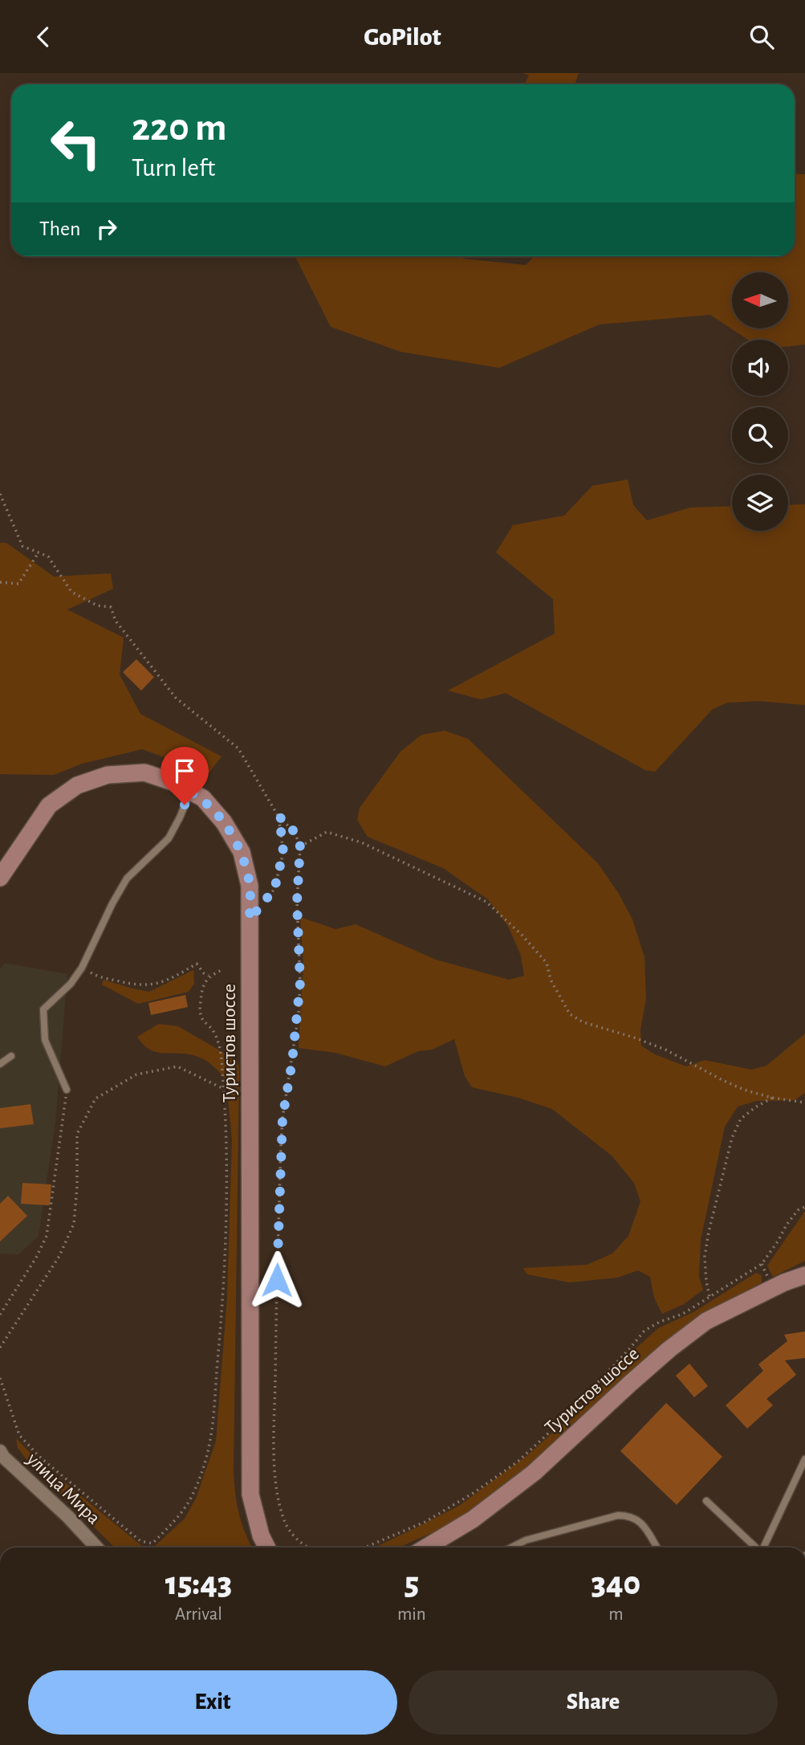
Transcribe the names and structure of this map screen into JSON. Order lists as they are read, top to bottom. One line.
{"streets":{"main road":["Туристов шоссе"],"street":["улица Мира"]},"north":"left","page":{"header":"GoPilot","turn":["220 m","Turn left"],"then":"Then","eta":["15:43","Arrival","5","min","340","m"],"buttons":["Exit","Share"]}}
